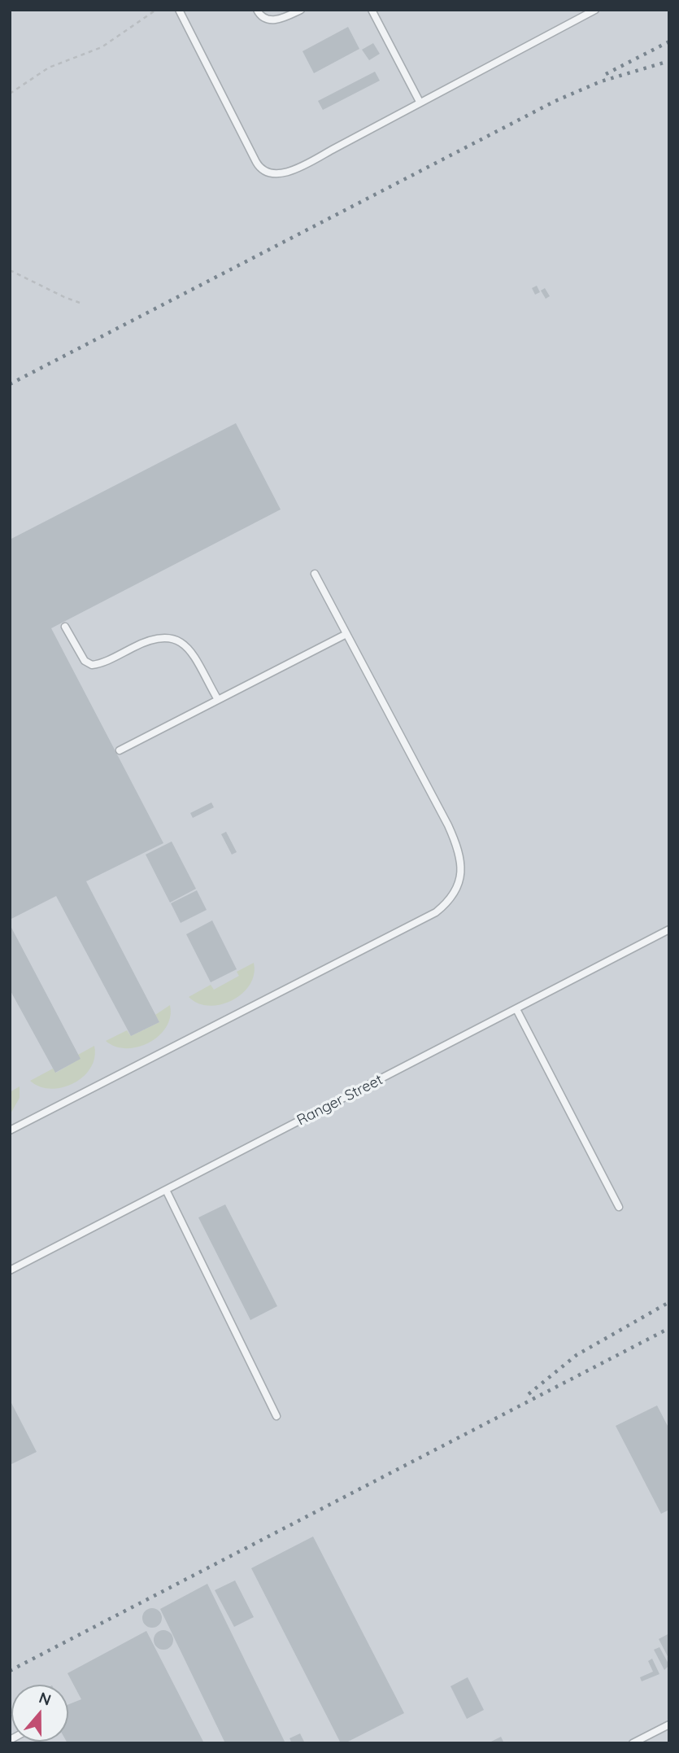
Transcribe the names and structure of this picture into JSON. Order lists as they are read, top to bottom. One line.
{"streets":{"lane":["Ranger Street"]},"north":"top"}
